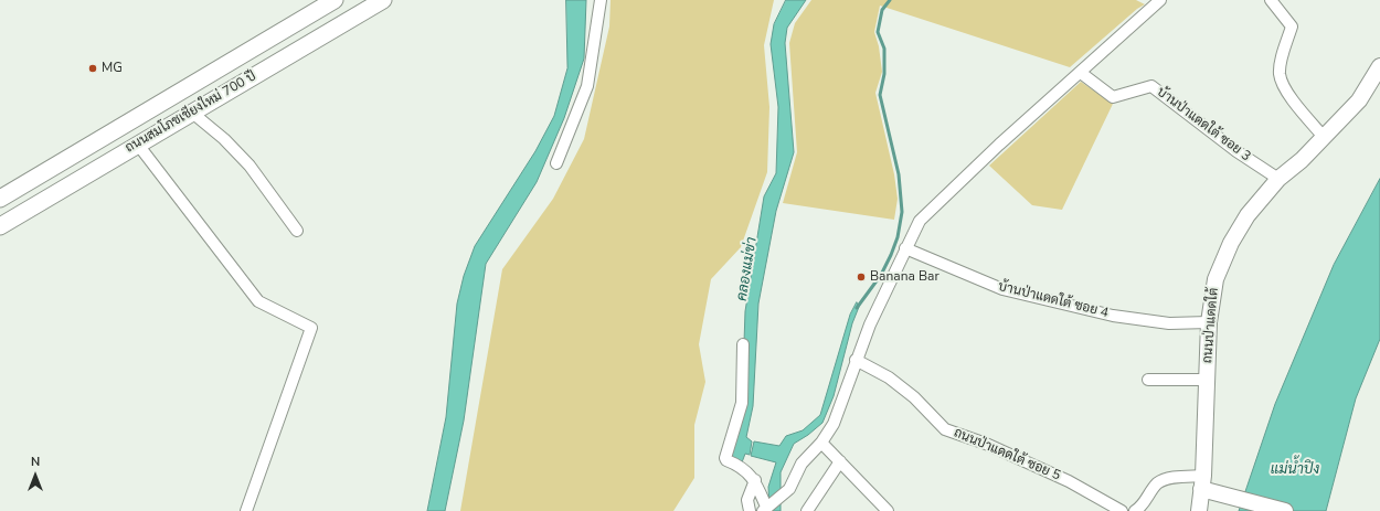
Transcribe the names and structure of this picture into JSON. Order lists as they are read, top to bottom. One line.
{"streets":{"main road":["ถนนสมโภชเชียงใหม่ 700 ปี"],"street":["บ้านป่าแดดใต้ ซอย 3","บ้านป่าแดดใต้ ซอย 4","ถนนป่าแดดใต้","ถนนป่าแดดใต้ ซอย 5"]},"crossings":[["บ้านป่าแดดใต้ ซอย 3","ถนนป่าแดดใต้"],["บ้านป่าแดดใต้ ซอย 4","ถนนป่าแดดใต้"]],"water":["คลองแม่ข่า","แม่น้ำปิง"],"places":["MG","Banana Bar"],"north":"top"}
